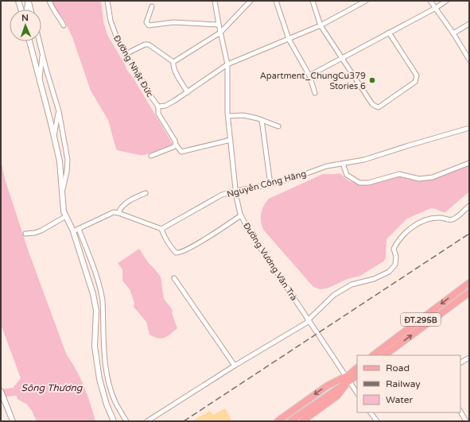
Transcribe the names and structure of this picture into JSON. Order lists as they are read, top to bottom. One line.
{"streets":{"main road":["ĐT.295B"],"street":["Đường Nhật Đức","Nguyễn Công Hãng","Đường Vương Văn Trà"]},"crossings":[["Đường Nhật Đức","Đường Vương Văn Trà"],["Nguyễn Công Hãng","Đường Vương Văn Trà"]],"water":["Sông Thương"],"places":["Apartment_ChungCu379 Stories 6"],"legend":["Road","Railway","Water"],"north":"top"}
